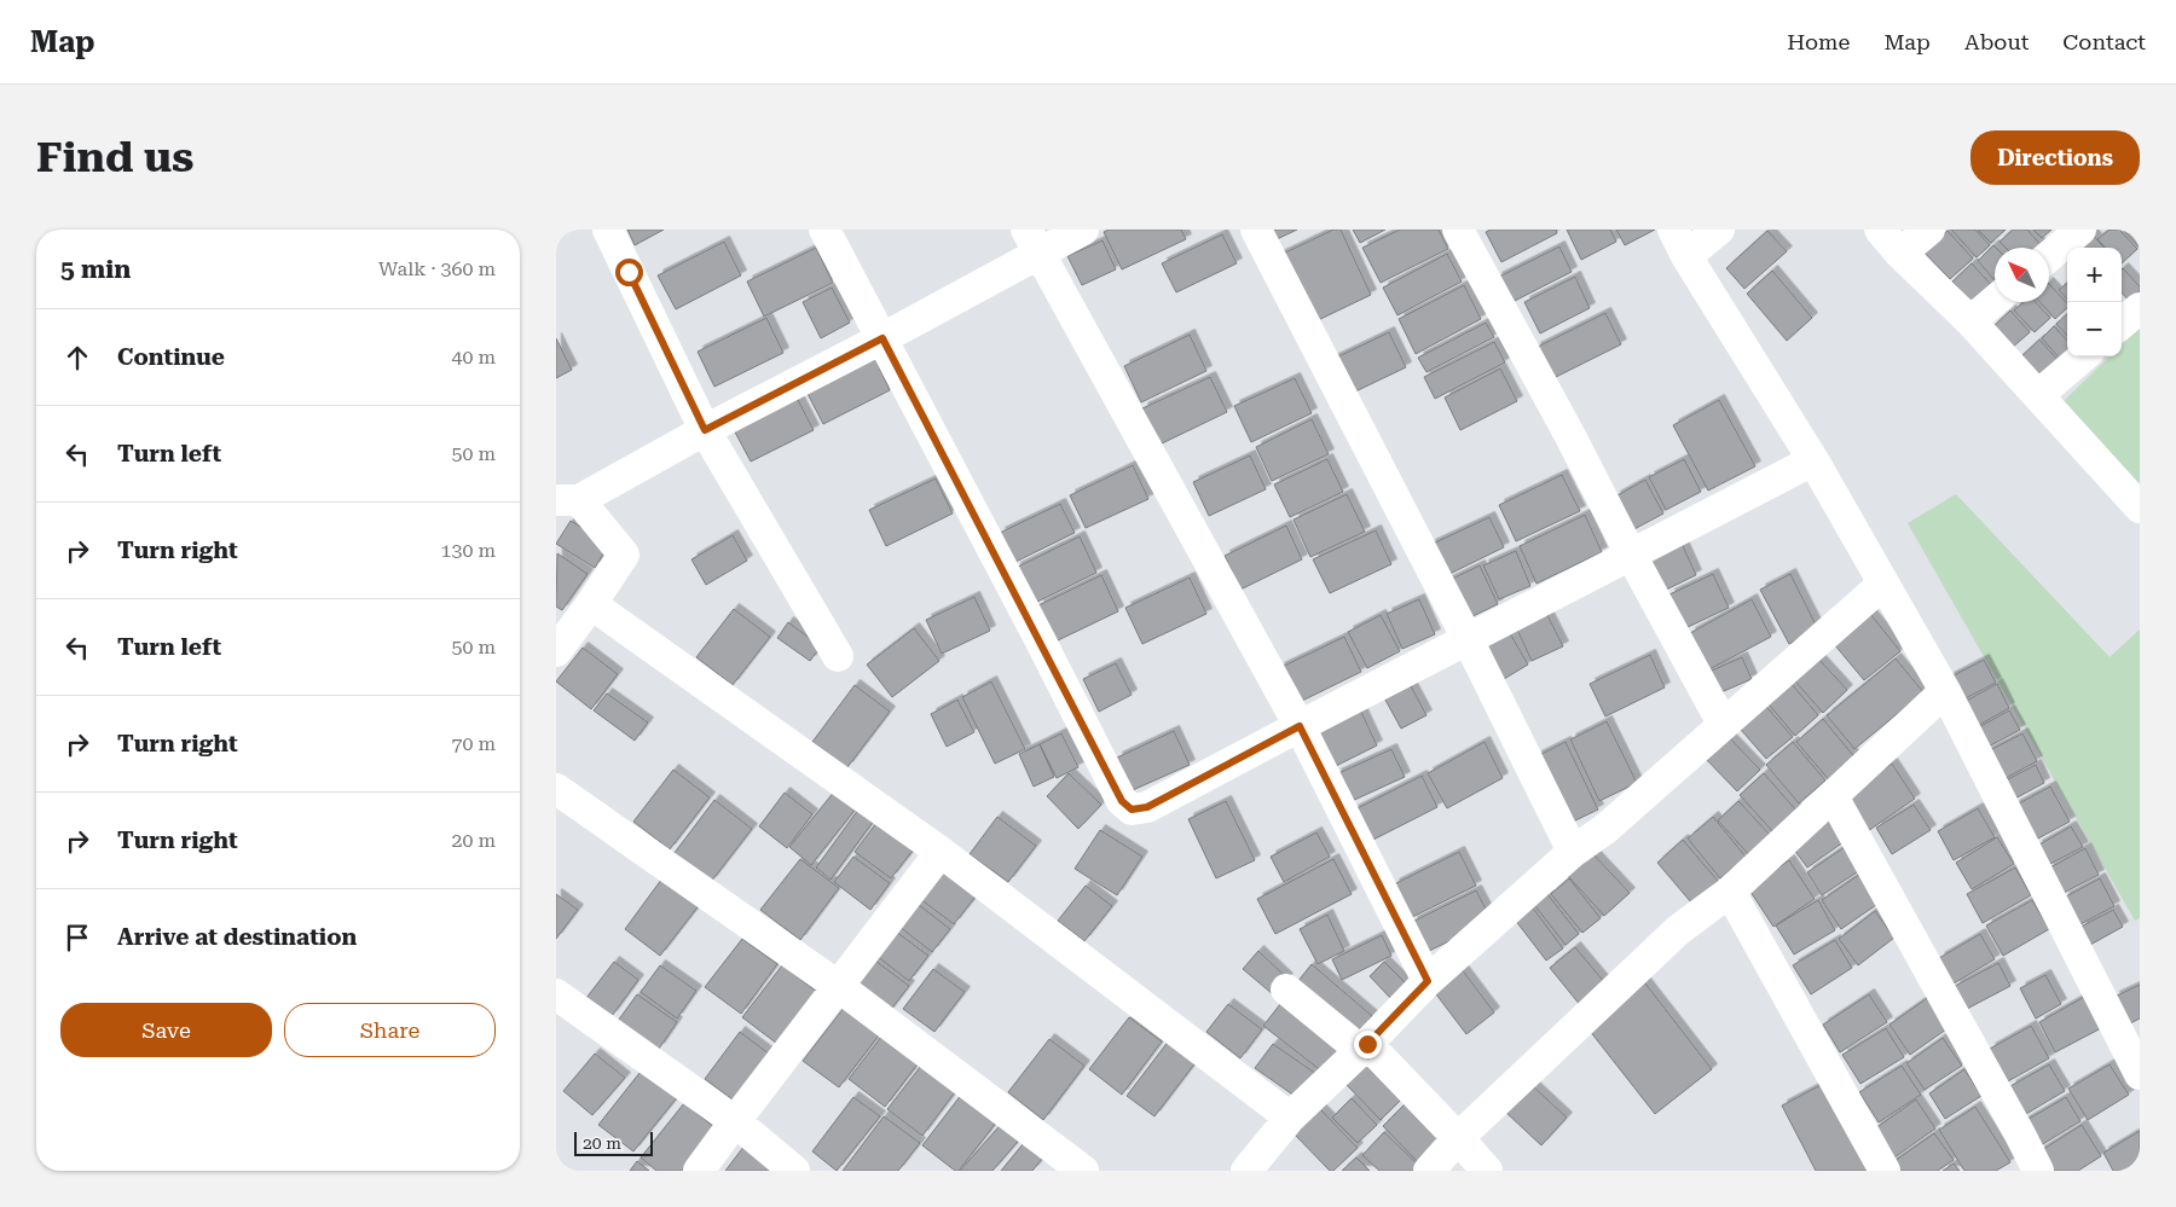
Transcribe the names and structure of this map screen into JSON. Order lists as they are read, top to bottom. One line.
{"scale_bar":"20 m","north":"top left","page":{"header":"Map","nav":["Home","Map","About","Contact"],"buttons":["Directions",["Save","Share"]],"title":"Find us","heading":["5 min","Walk · 360 m"],"map_buttons":["+","−"],"list":[["Continue","40 m"],["Turn left","50 m"],["Turn right","130 m"],["Turn left","50 m"],["Turn right","70 m"],["Turn right","20 m"],"Arrive at destination"],"scale":"20 m"}}
